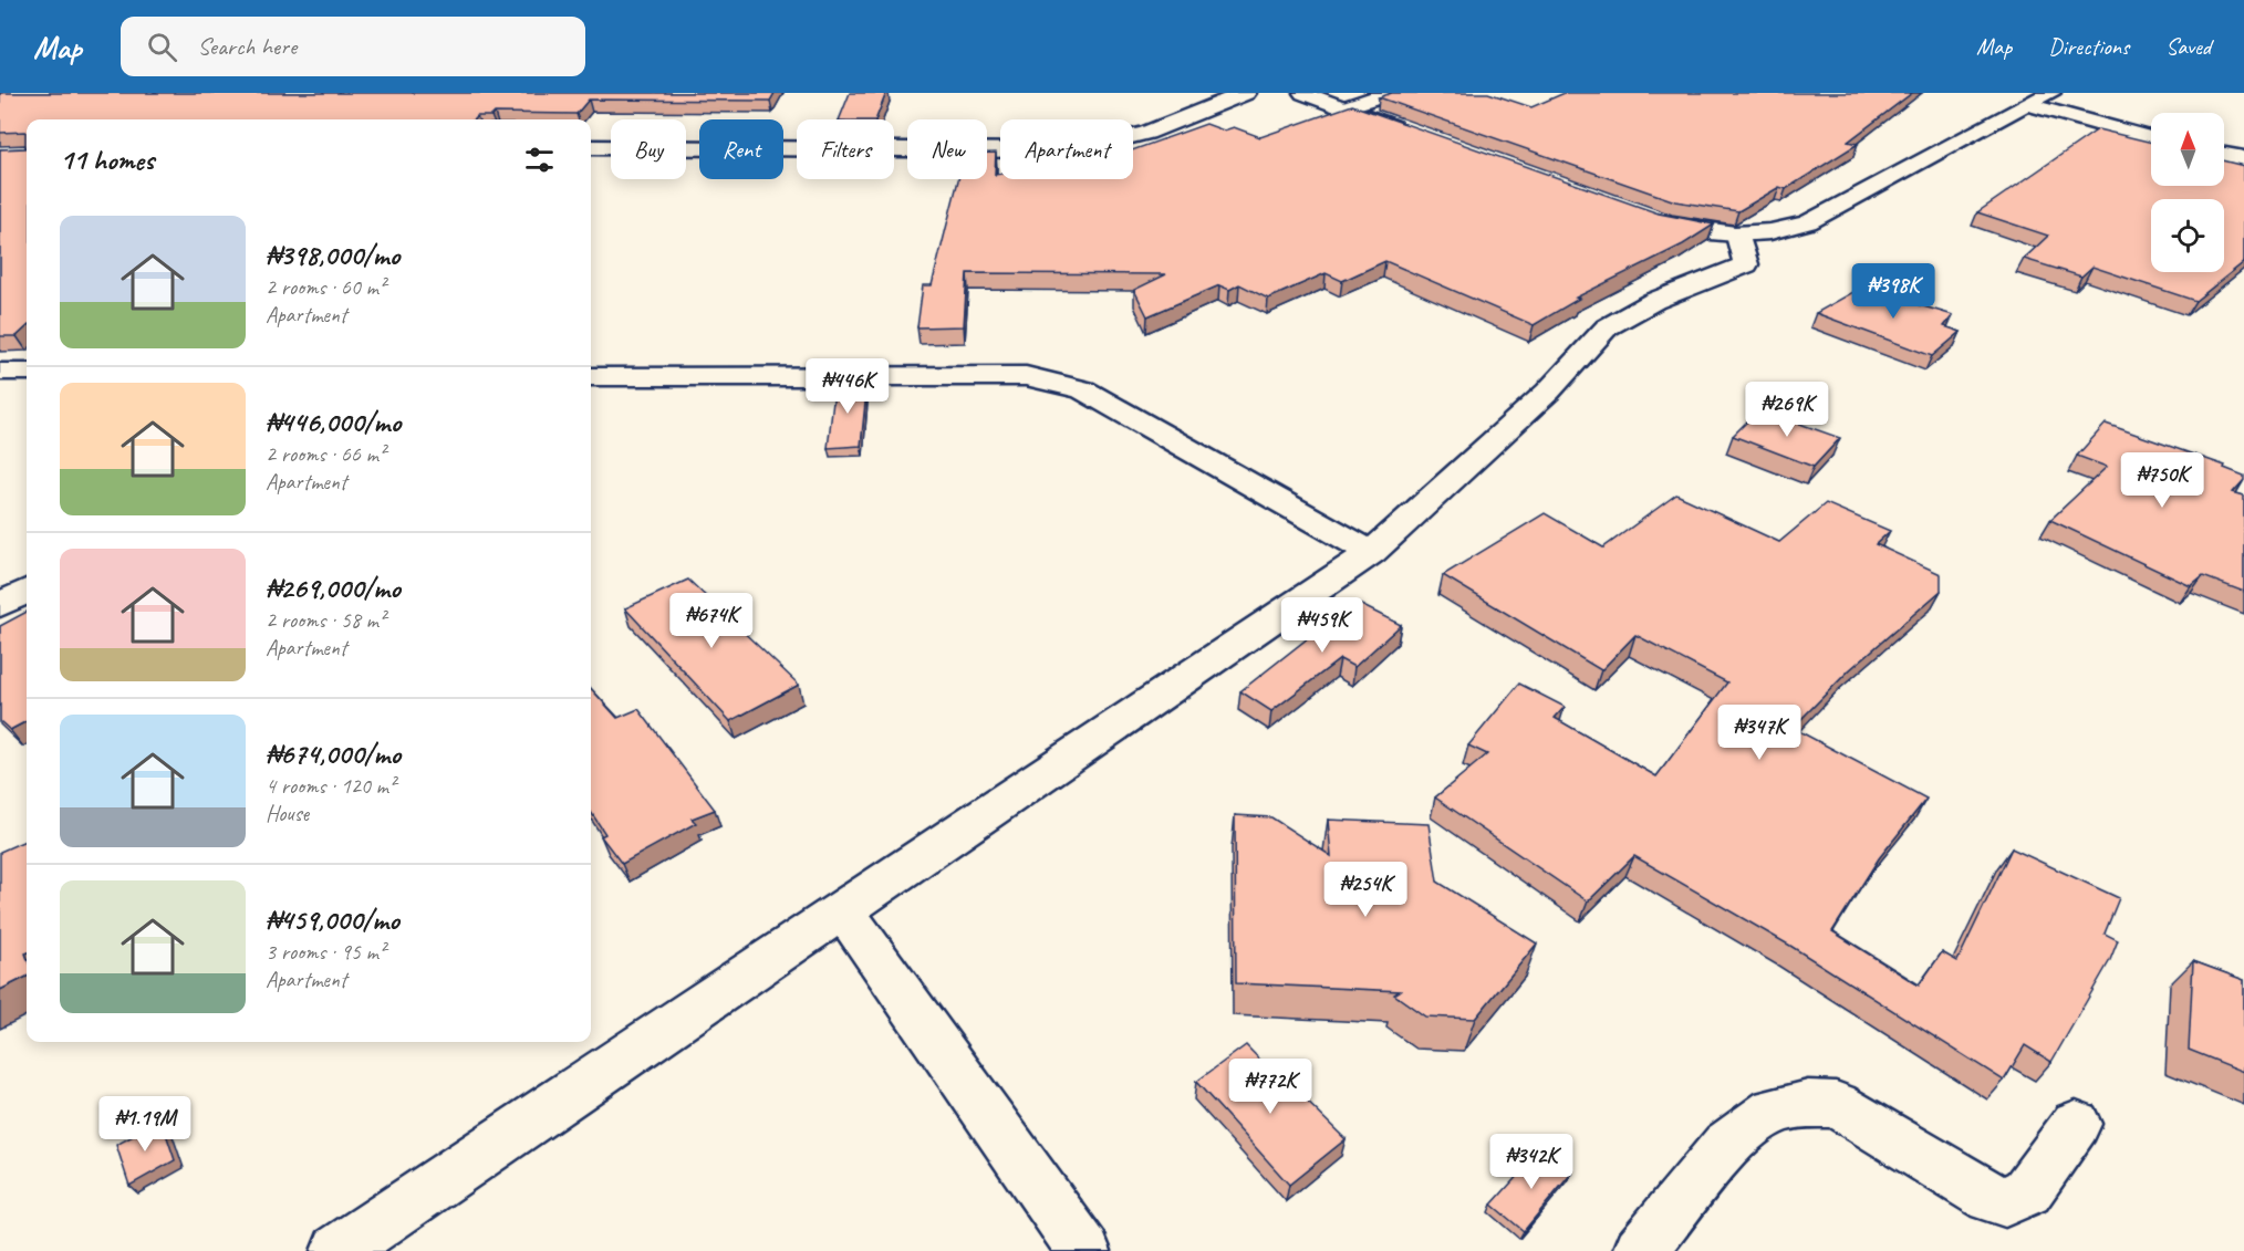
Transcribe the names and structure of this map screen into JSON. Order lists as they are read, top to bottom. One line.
{"north":"top","page":{"header":"Map","search":"Search here","nav":["Map","Directions","Saved"],"chip":["Buy","Rent","Filters","New","Apartment"],"heading":"11 homes","list":[{"name":"₦398,000/mo","note":"2 rooms · 60 m² · Apartment"},{"name":"₦446,000/mo","note":"2 rooms · 66 m² · Apartment"},{"name":"₦269,000/mo","note":"2 rooms · 58 m² · Apartment"},{"name":"₦674,000/mo","note":"4 rooms · 120 m² · House"},{"name":"₦459,000/mo","note":"3 rooms · 95 m² · Apartment"}],"price":["₦398K","₦446K","₦269K","₦750K","₦674K","₦459K","₦347K","₦254K","₦772K","₦1.19M","₦342K"]}}
